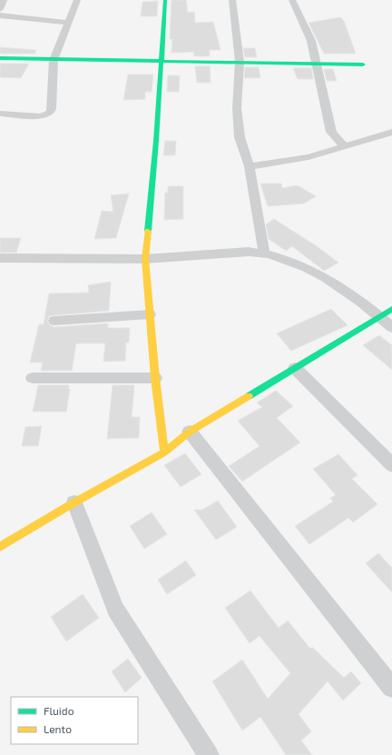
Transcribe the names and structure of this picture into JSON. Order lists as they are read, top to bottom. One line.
{"legend":["Fluido","Lento"]}
